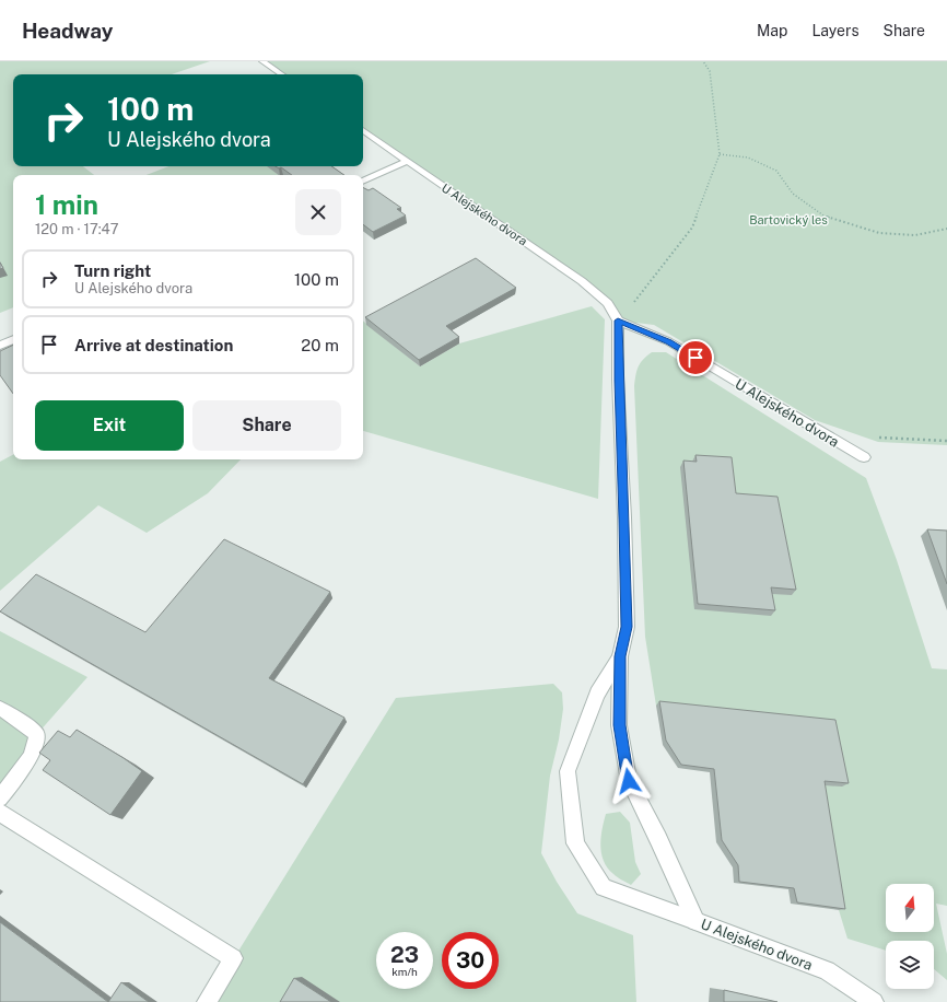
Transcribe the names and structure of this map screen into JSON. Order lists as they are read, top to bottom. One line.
{"streets":{"street":["U Alejského dvora"]},"parks":["Bartovický les"],"north":"top","page":{"header":"Headway","nav":["Map","Layers","Share"],"turn":["100 m","U Alejského dvora"],"heading":["1 min","120 m · 17:47"],"list":[{"name":"Turn right","note":"U Alejského dvora","value":"100 m"},{"name":"Arrive at destination","value":"20 m"}],"buttons":["Exit","Share"],"speed":"23 km/h","limit":"30"}}
